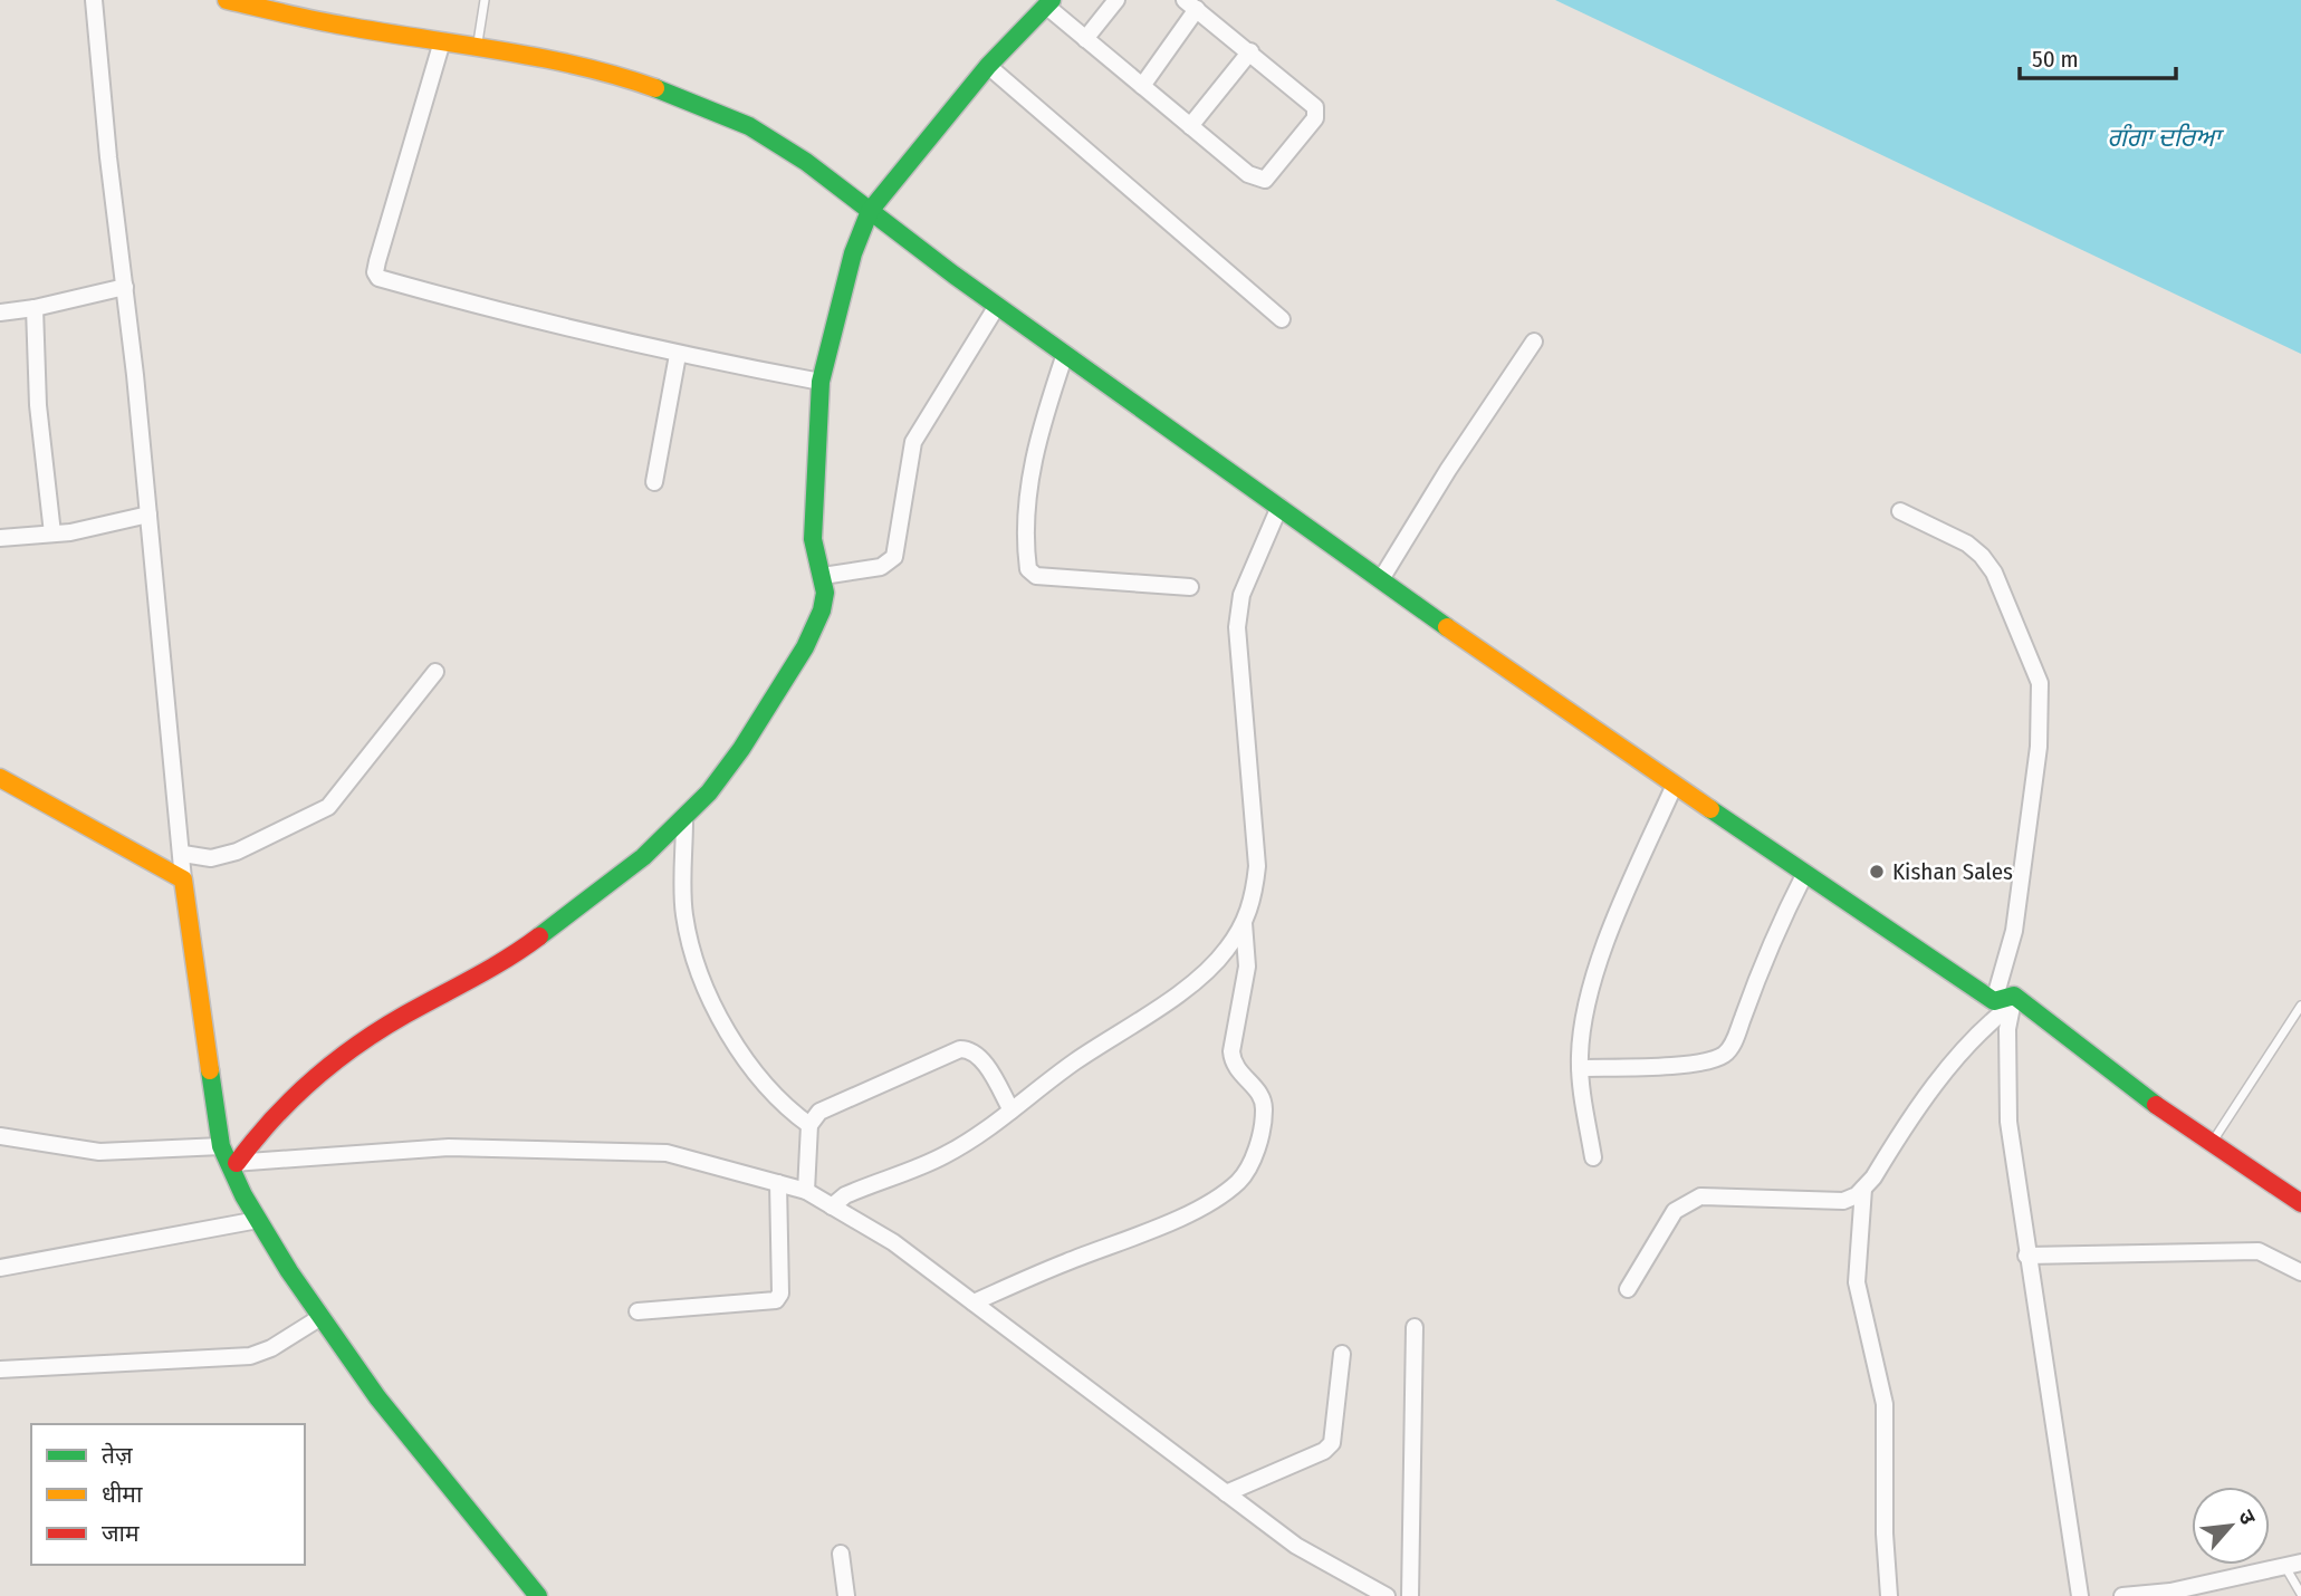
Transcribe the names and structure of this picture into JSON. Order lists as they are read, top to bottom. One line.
{"water":["ਗੰਗਾ ਦਰਿਆ"],"places":["Kishan Sales"],"legend":["तेज़","धीमा","जाम"],"scale_bar":"50 m","north":"top right"}
